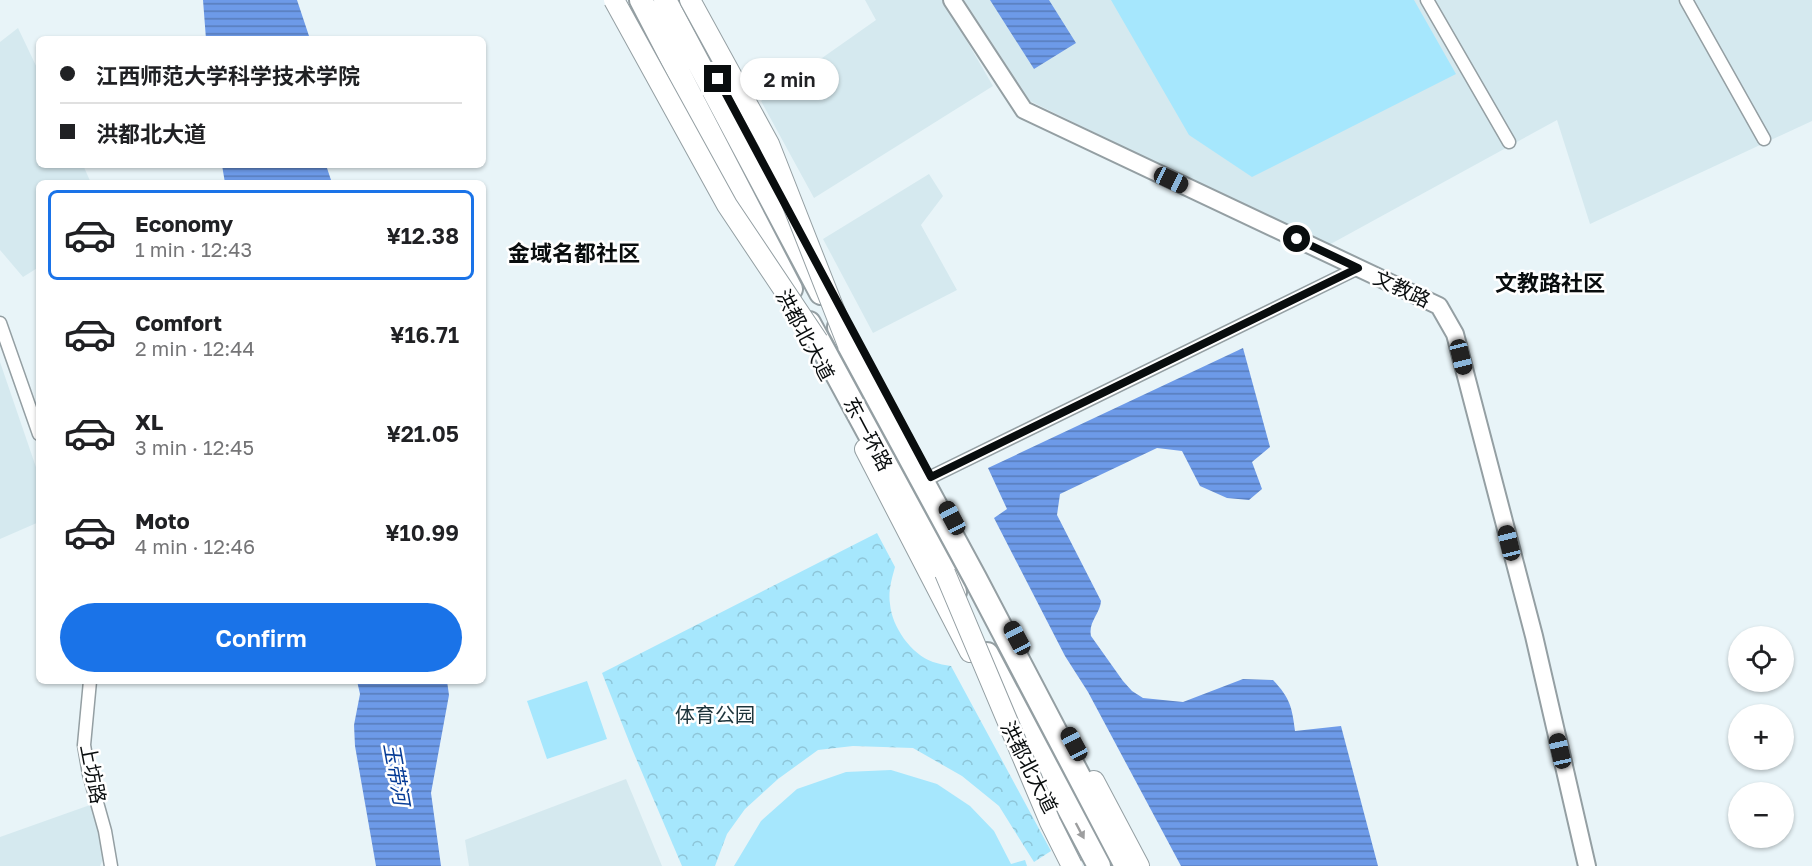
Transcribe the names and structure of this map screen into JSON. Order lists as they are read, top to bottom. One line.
{"streets":{"highway":["东一环路"],"main road":["洪都北大道"],"street":["文教路","上坊路"]},"districts":["金域名都社区","文教路社区"],"water":["玉带河"],"parks":["体育公园"],"page":{"banner":["江西师范大学科学技术学院","洪都北大道"],"bubble":"2 min","list":[{"name":"Economy","note":"1 min · 12:43","value":"¥12.38"},{"name":"Comfort","note":"2 min · 12:44","value":"¥16.71"},{"name":"XL","note":"3 min · 12:45","value":"¥21.05"},{"name":"Moto","note":"4 min · 12:46","value":"¥10.99"}],"buttons":"Confirm","map_buttons":["+","−"]}}
